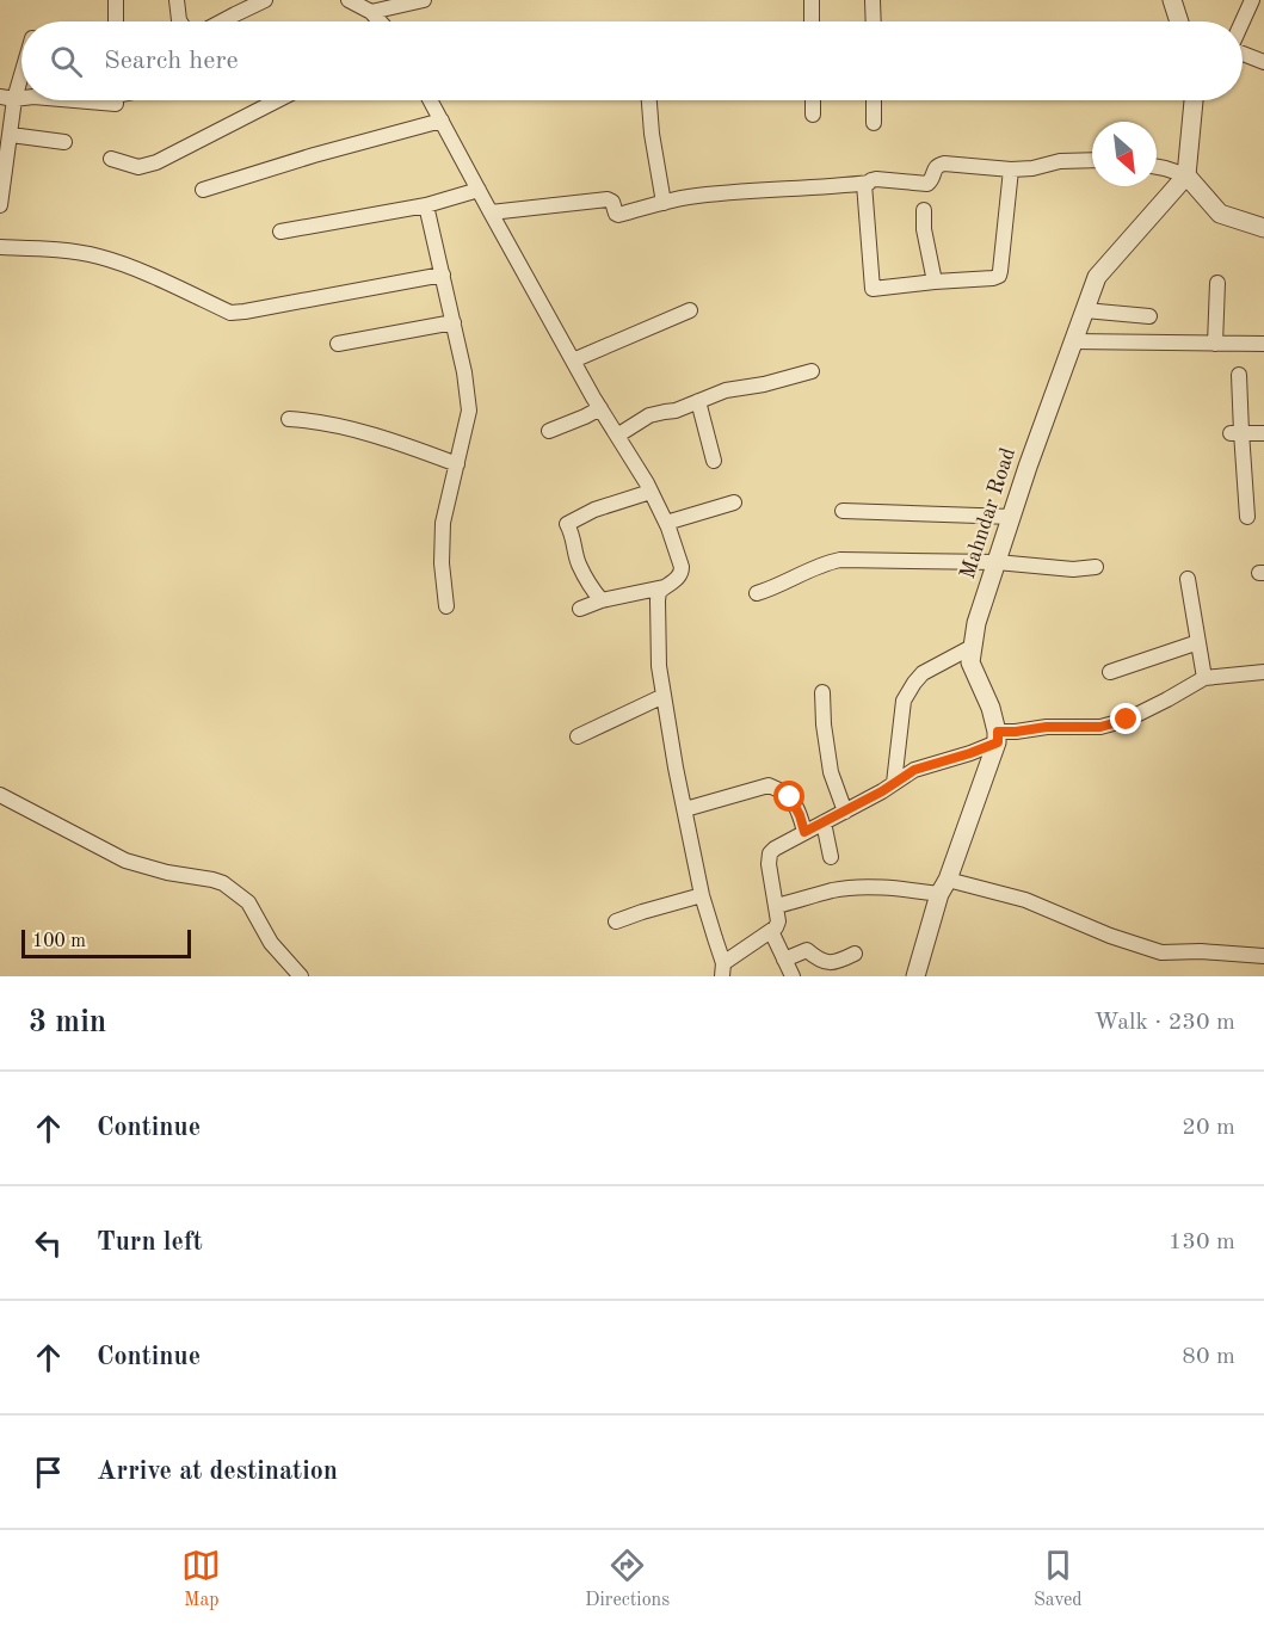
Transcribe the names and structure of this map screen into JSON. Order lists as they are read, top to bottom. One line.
{"streets":{"street":["Mahndar Road"]},"scale_bar":"100 m","north":"bottom right","page":{"search":"Search here","scale":"100 m","heading":["3 min","Walk · 230 m"],"list":[["Continue","20 m"],["Turn left","130 m"],["Continue","80 m"],"Arrive at destination"],"nav":["Map","Directions","Saved"]}}
